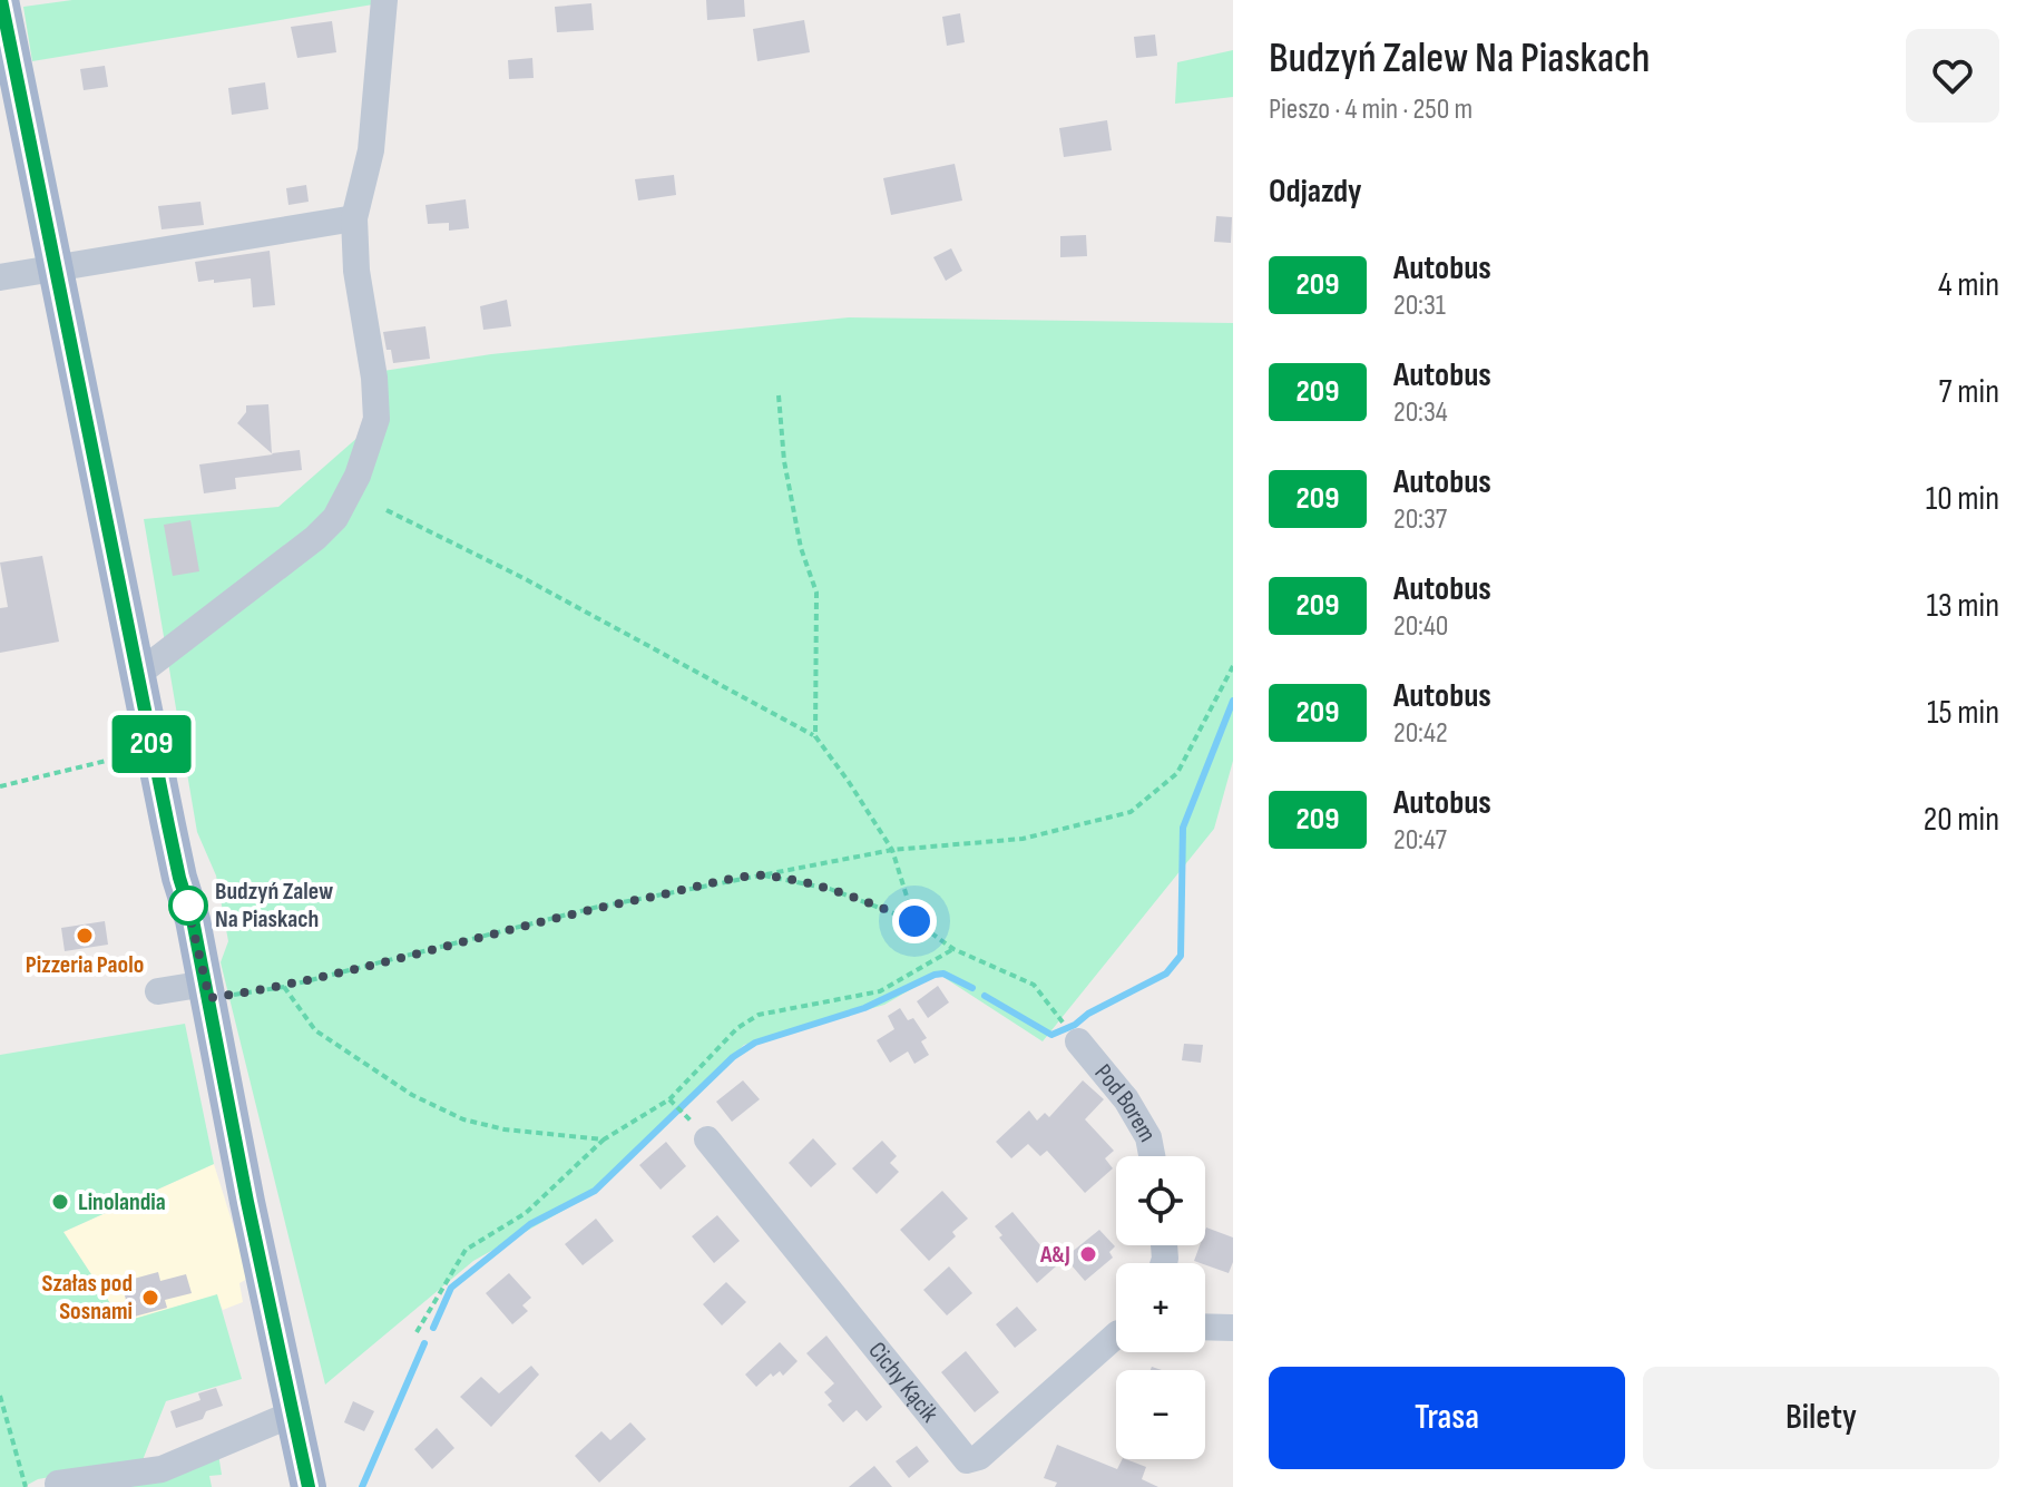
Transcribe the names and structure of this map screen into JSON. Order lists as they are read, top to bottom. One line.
{"streets":{"street":["Pod Borem","Cichy Kącik"]},"places":["Budzyń Zalew Na Piaskach","Pizzeria Paolo","Linolandia","A&J","Szałas pod Sosnami"],"lines":["bus line 209"],"page":{"on_map":"209","heading":[["Budzyń Zalew Na Piaskach","Pieszo · 4 min · 250 m"],"Odjazdy"],"list":[{"mark":"209","name":"Autobus","note":"20:31","value":"4 min"},{"mark":"209","name":"Autobus","note":"20:34","value":"7 min"},{"mark":"209","name":"Autobus","note":"20:37","value":"10 min"},{"mark":"209","name":"Autobus","note":"20:40","value":"13 min"},{"mark":"209","name":"Autobus","note":"20:42","value":"15 min"},{"mark":"209","name":"Autobus","note":"20:47","value":"20 min"}],"map_buttons":["+","−"],"buttons":["Trasa","Bilety"]}}
